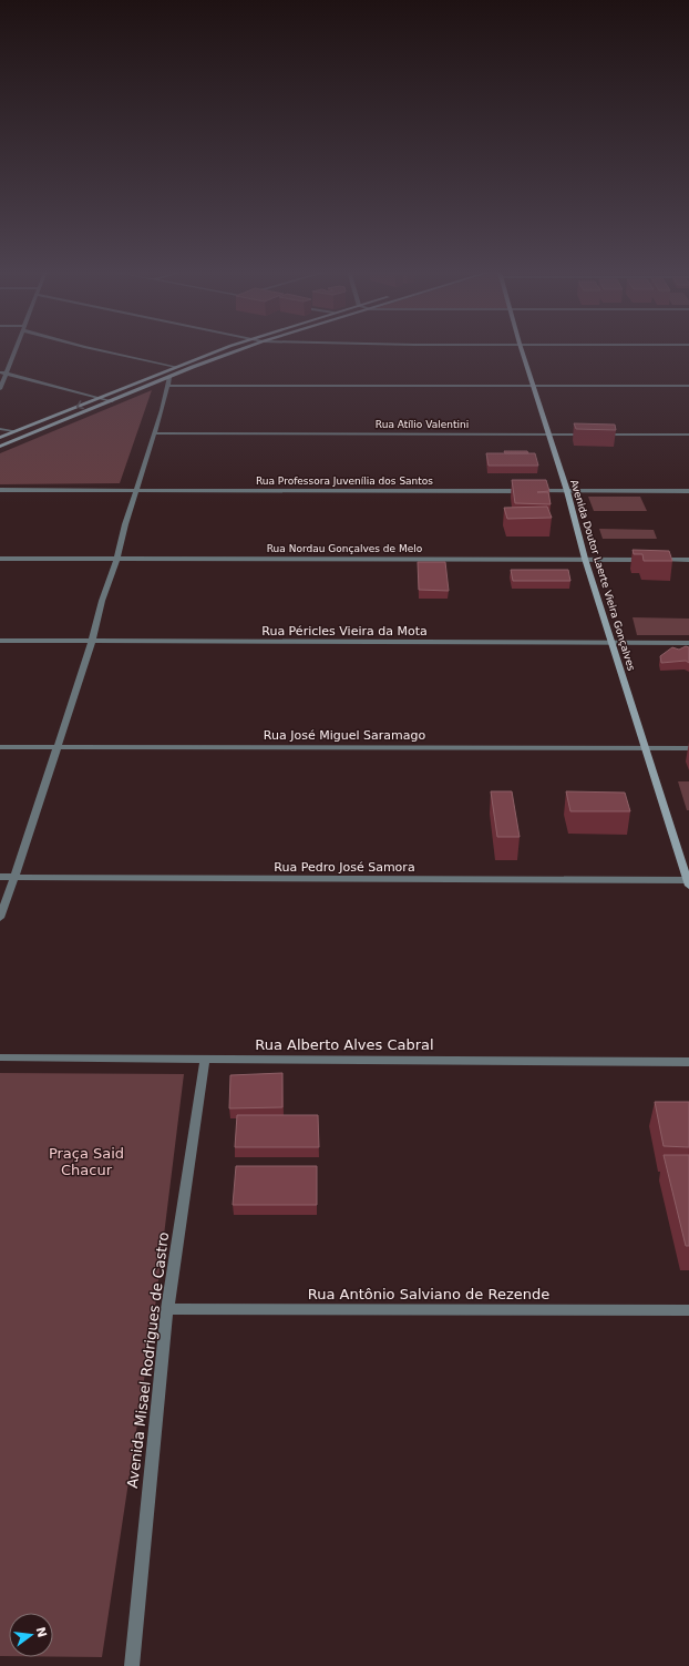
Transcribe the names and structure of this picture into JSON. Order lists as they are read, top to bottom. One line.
{"streets":{"main road":["Avenida Doutor Laerte Vieira Gonçalves"],"street":["Rua Atílio Valentini","Rua Professora Juvenília dos Santos","Rua Nordau Gonçalves de Melo","Rua Péricles Vieira da Mota","Rua José Miguel Saramago","Rua Pedro José Samora","Rua Alberto Alves Cabral","Rua Antônio Salviano de Rezende","Avenida Misael Rodrigues de Castro"]},"crossings":[["Rua Atílio Valentini","Avenida Doutor Laerte Vieira Gonçalves"],["Rua Professora Juvenília dos Santos","Avenida Doutor Laerte Vieira Gonçalves"],["Rua Nordau Gonçalves de Melo","Avenida Doutor Laerte Vieira Gonçalves"],["Avenida Doutor Laerte Vieira Gonçalves","Rua Péricles Vieira da Mota"],["Avenida Doutor Laerte Vieira Gonçalves","Rua José Miguel Saramago"],["Avenida Doutor Laerte Vieira Gonçalves","Rua Pedro José Samora"],["Rua Alberto Alves Cabral","Avenida Misael Rodrigues de Castro"],["Rua Antônio Salviano de Rezende","Avenida Misael Rodrigues de Castro"]],"parks":["Praça Said Chacur"],"north":"right"}
